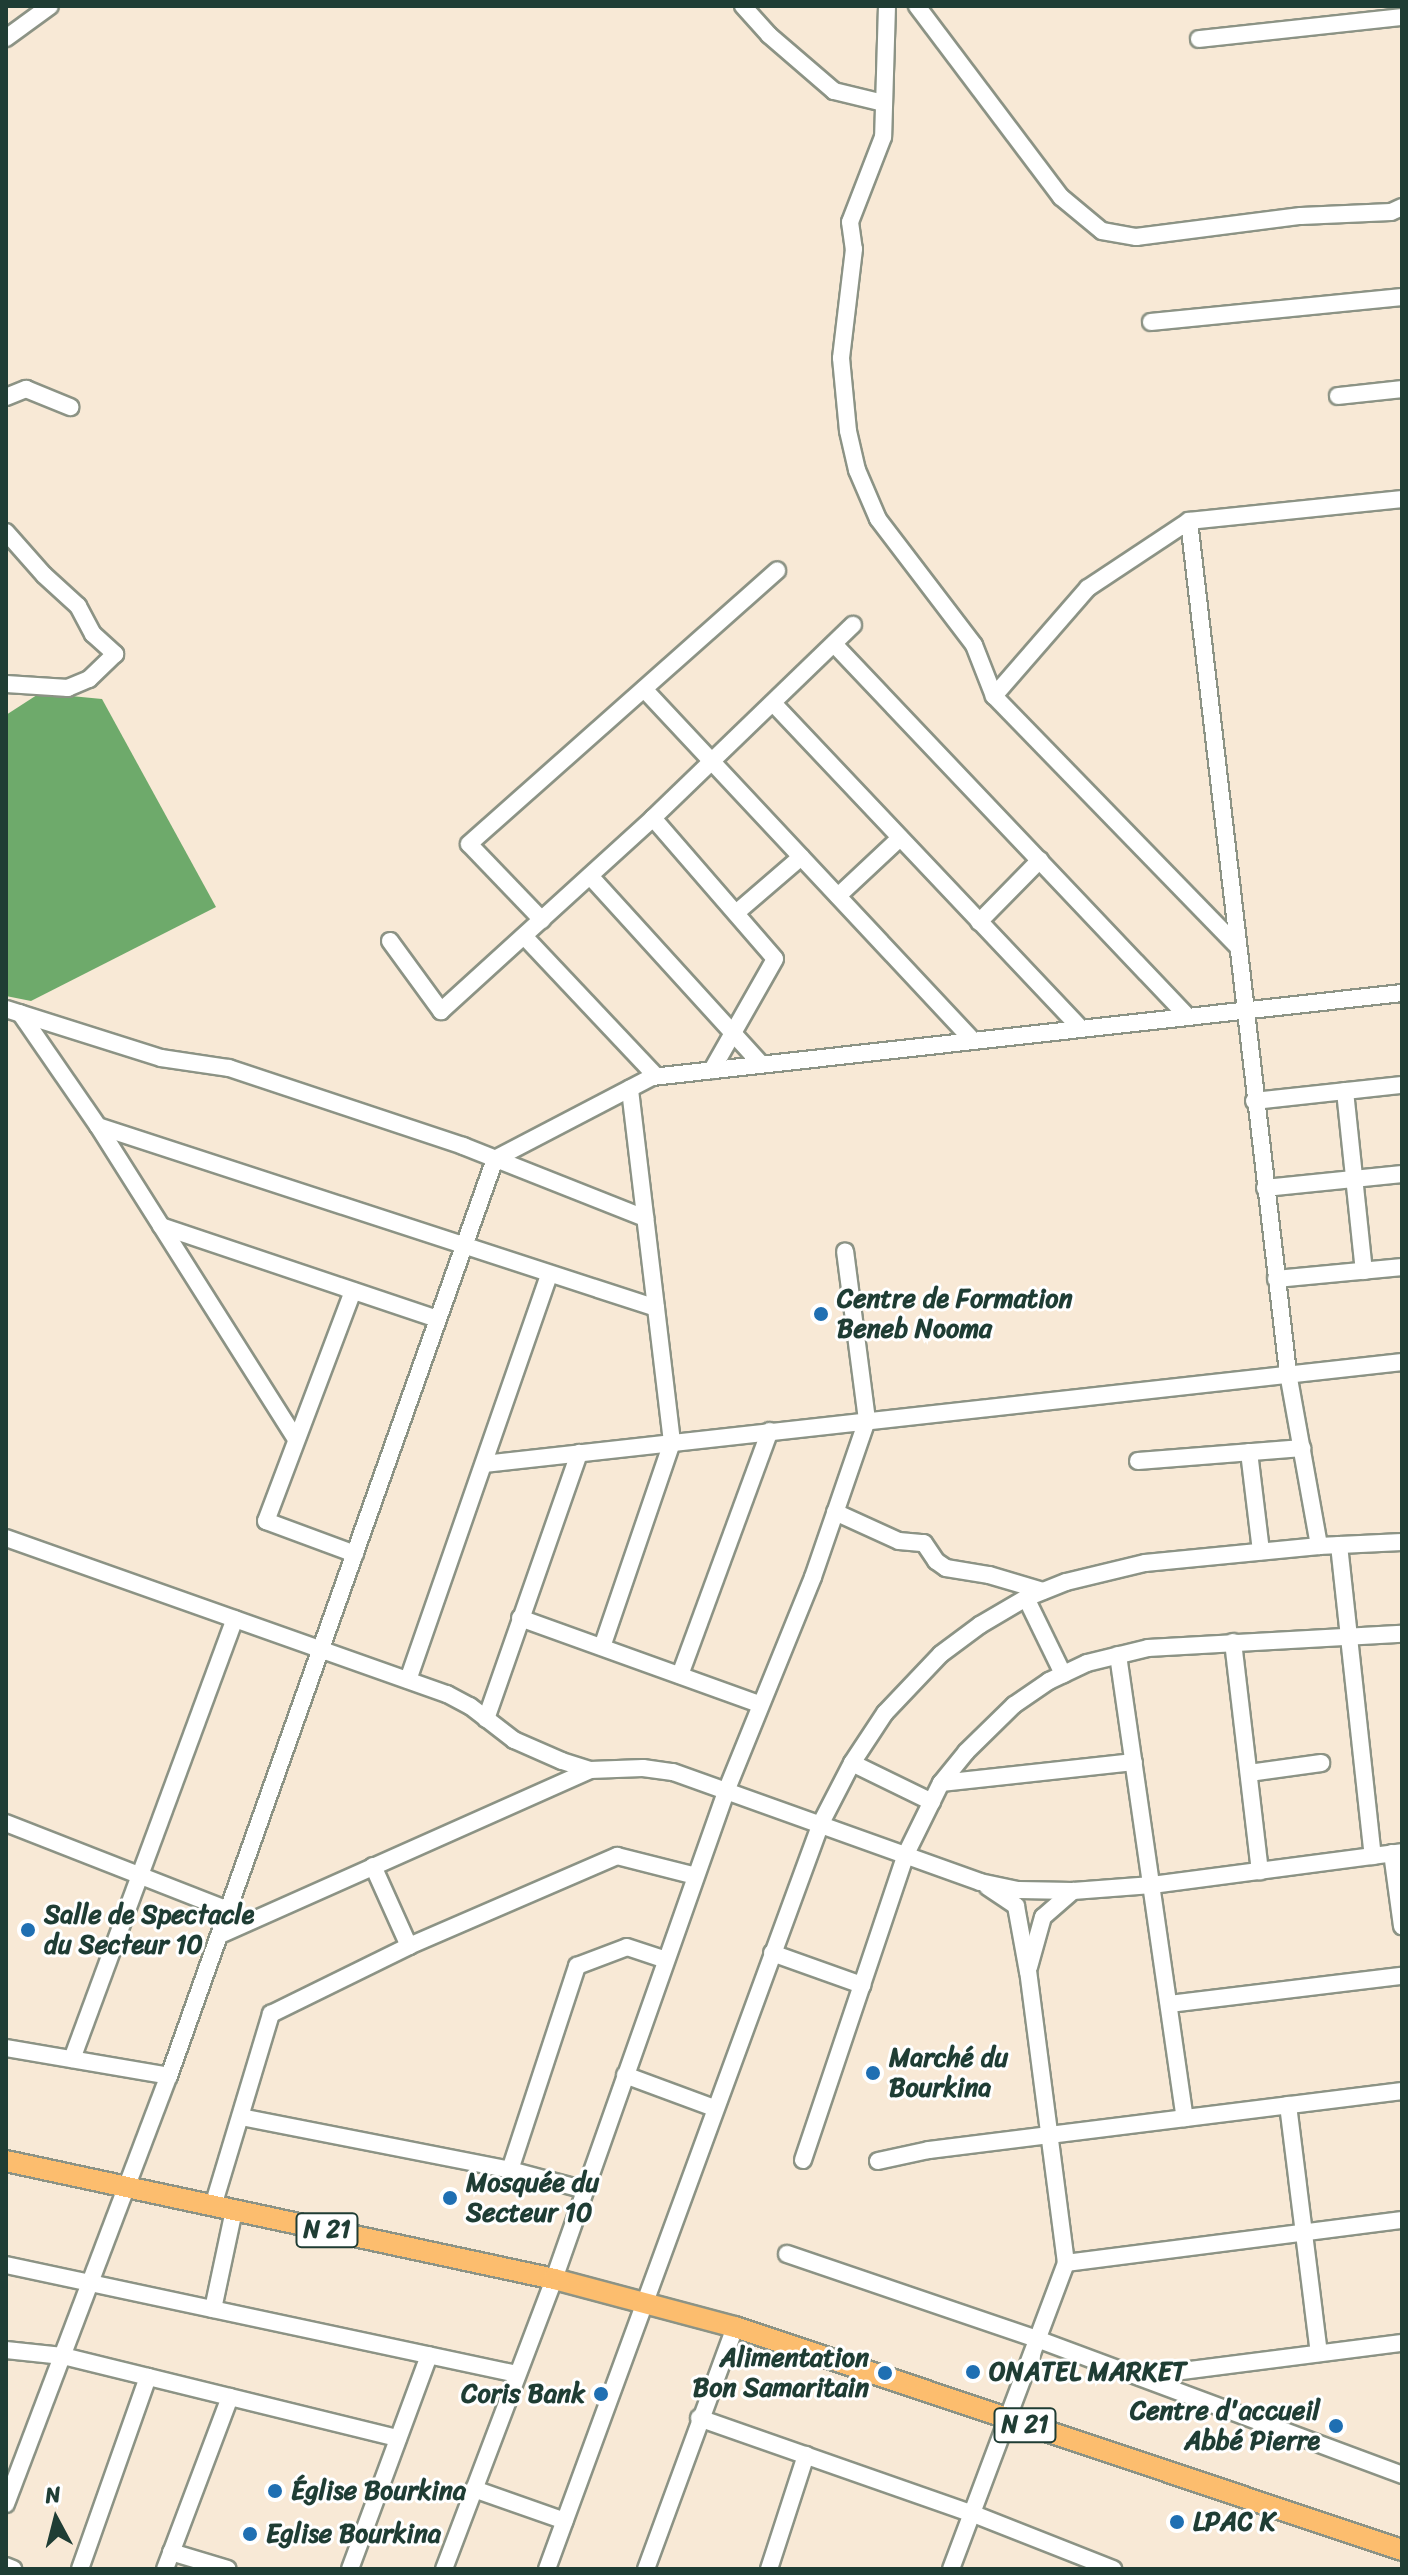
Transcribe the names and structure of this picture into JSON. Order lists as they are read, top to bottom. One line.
{"streets":{"main road":["N 21"]},"places":["Centre de Formation Beneb Nooma","Salle de Spectacle du Secteur 10","Marché du Bourkina","Mosquée du Secteur 10","ONATEL MARKET","Alimentation Bon Samaritain","Coris Bank","Centre d'accueil Abbé Pierre","Église Bourkina","LPAC K","Eglise Bourkina"],"north":"top"}
